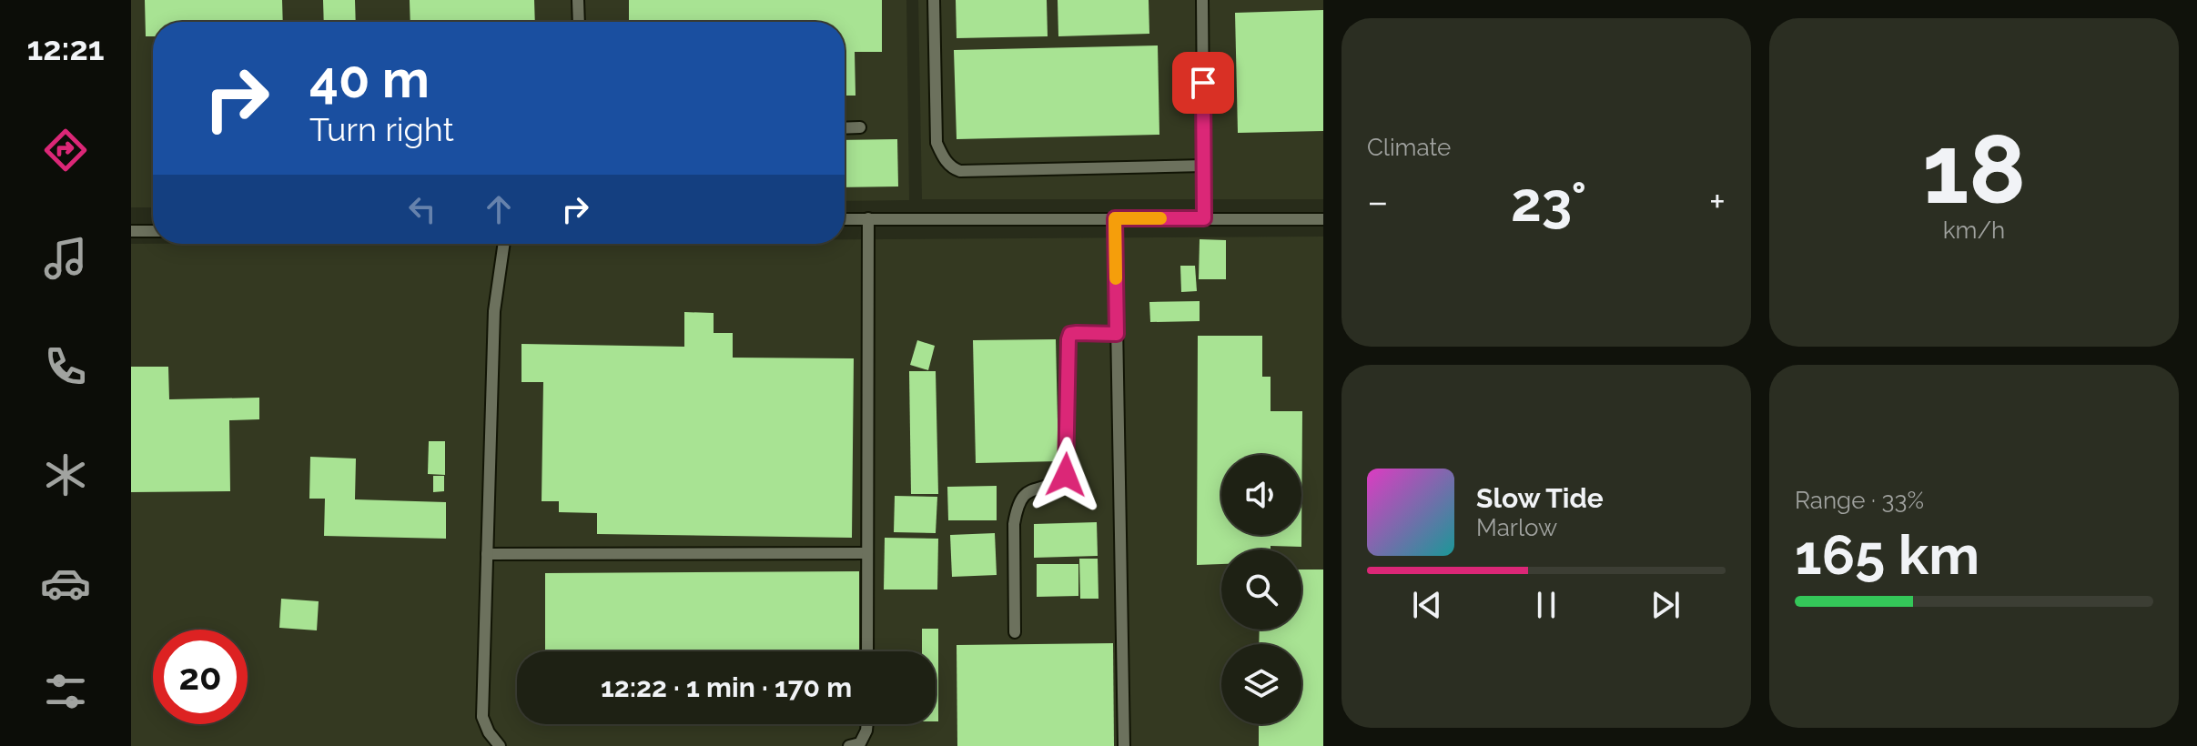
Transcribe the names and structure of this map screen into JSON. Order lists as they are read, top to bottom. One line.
{"page":{"tabs":"12:21","tile":["Climate",["18","km/h"],["Range · 33%","165 km"]],"turn":["40 m","Turn right"],"heat":["−","23°","+"],"song":["Slow Tide","Marlow"],"limit":"20","trip":"12:22 · 1 min · 170 m"}}
